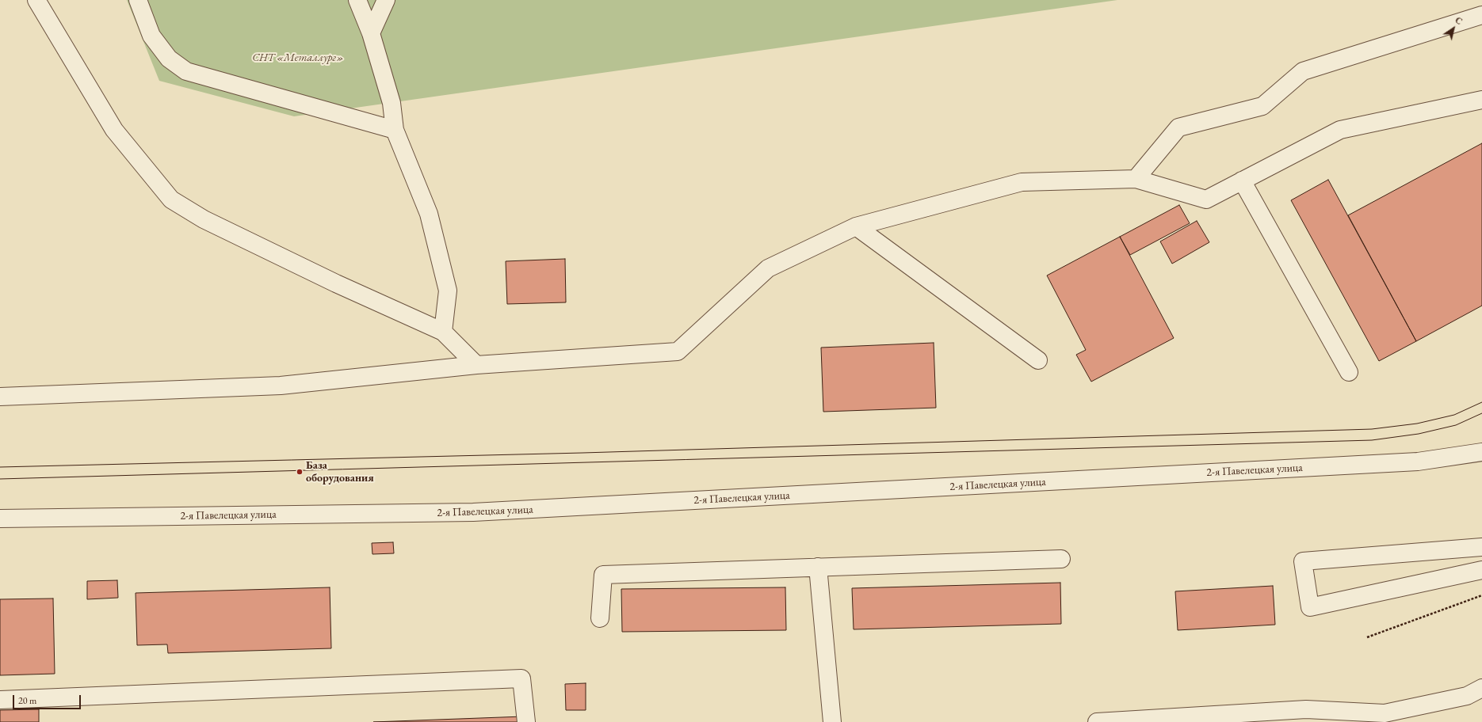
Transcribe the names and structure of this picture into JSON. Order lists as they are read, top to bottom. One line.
{"streets":{"street":["2-я Павелецкая улица"]},"parks":["СНТ «Металлург»"],"places":["База оборудования"],"scale_bar":"20 m","north":"top right"}
